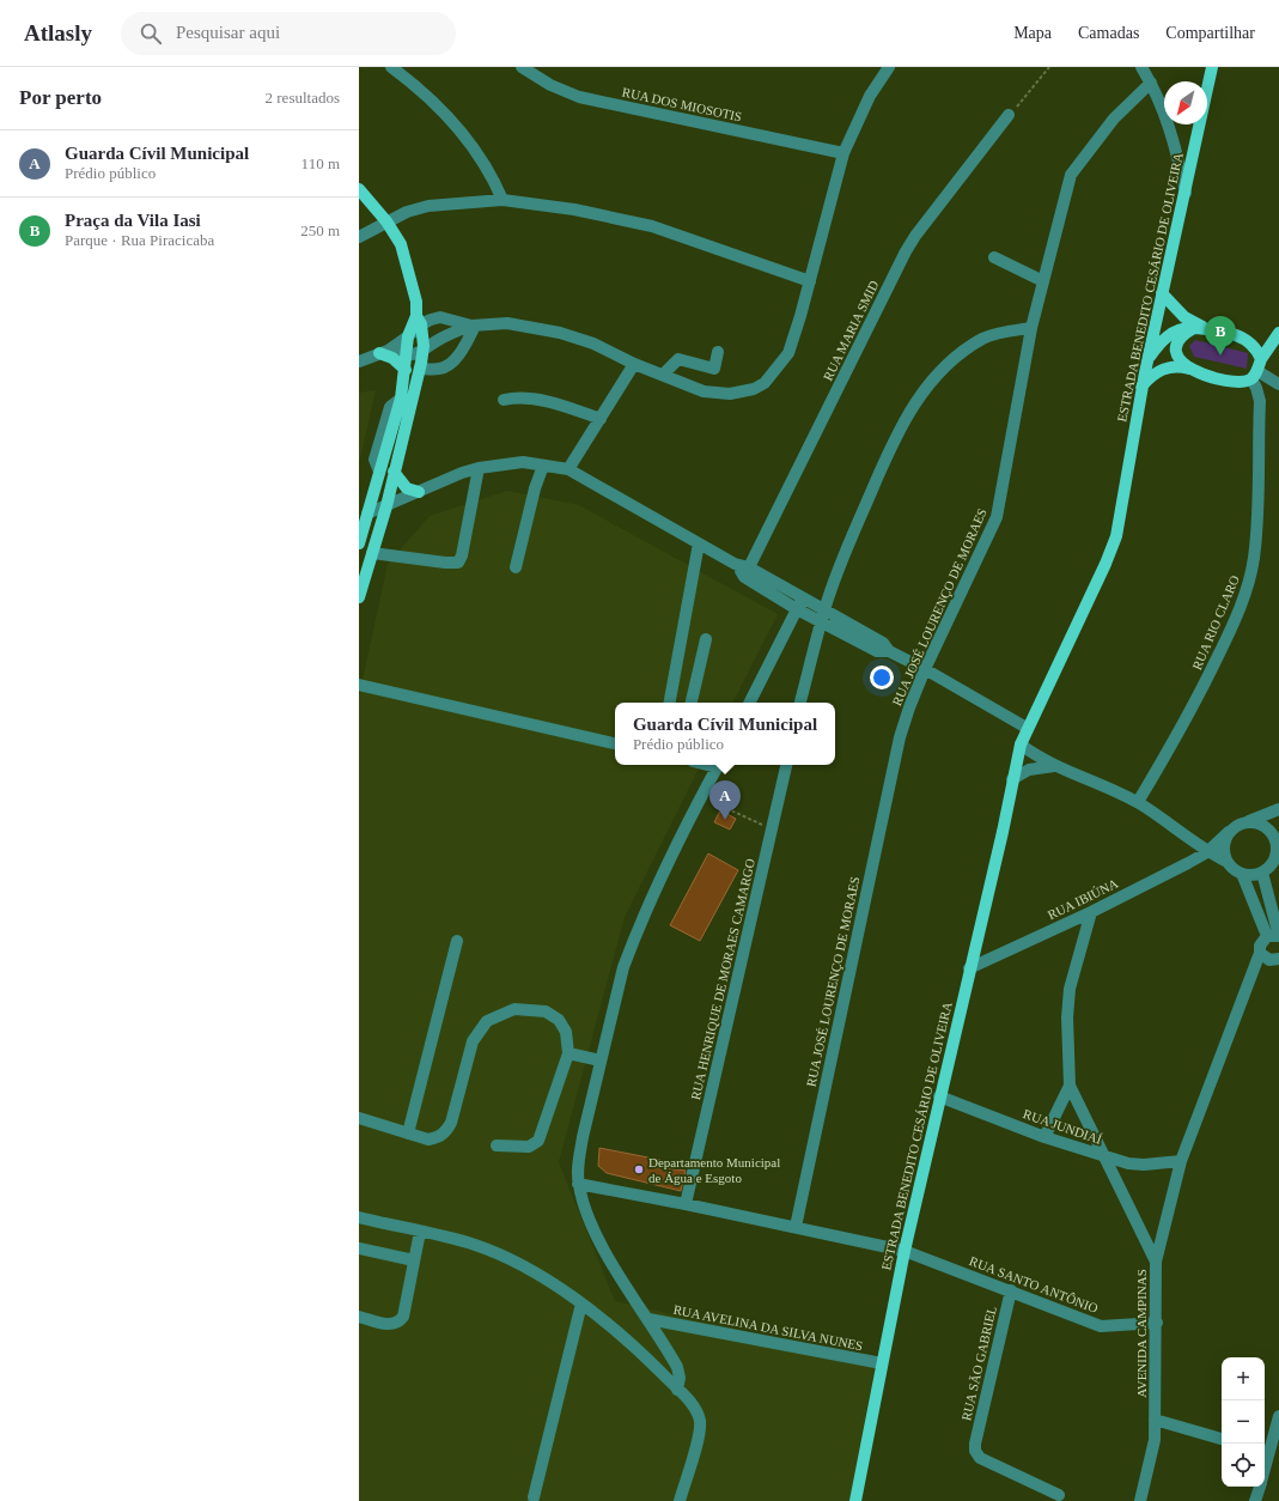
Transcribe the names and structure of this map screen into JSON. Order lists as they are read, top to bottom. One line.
{"streets":{"main road":["ESTRADA BENEDITO CESÁRIO DE OLIVEIRA"],"street":["RUA DOS MIOSOTIS","RUA MARIA SMID","RUA JOSÉ LOURENÇO DE MORAES","RUA RIO CLARO","RUA IBIÚNA","RUA HENRIQUE DE MORAES CAMARGO","RUA JUNDIAÍ","RUA SANTO ANTÔNIO","RUA AVELINA DA SILVA NUNES","AVENIDA CAMPINAS","RUA SÃO GABRIEL"]},"crossings":[["ESTRADA BENEDITO CESÁRIO DE OLIVEIRA","RUA IBIÚNA"],["ESTRADA BENEDITO CESÁRIO DE OLIVEIRA","RUA JUNDIAÍ"],["ESTRADA BENEDITO CESÁRIO DE OLIVEIRA","RUA SANTO ANTÔNIO"],["ESTRADA BENEDITO CESÁRIO DE OLIVEIRA","RUA AVELINA DA SILVA NUNES"],["RUA JOSÉ LOURENÇO DE MORAES","RUA SANTO ANTÔNIO"],["RUA HENRIQUE DE MORAES CAMARGO","RUA SANTO ANTÔNIO"],["RUA JUNDIAÍ","AVENIDA CAMPINAS"],["RUA SANTO ANTÔNIO","AVENIDA CAMPINAS"],["RUA SANTO ANTÔNIO","RUA SÃO GABRIEL"]],"places":["Departamento Municipal de Água e Esgoto"],"north":"bottom left","page":{"header":"Atlasly","search":"Pesquisar aqui","nav":["Mapa","Camadas","Compartilhar"],"heading":["Por perto","2 resultados"],"list":[{"mark":"A","name":"Guarda Cívil Municipal","note":"Prédio público","value":"110 m"},{"mark":"B","name":"Praça da Vila Iasi","note":"Parque · Rua Piracicaba","value":"250 m"}],"pins":["B","A"],"popup":["Guarda Cívil Municipal","Prédio público"],"map_buttons":["+","−"]}}
